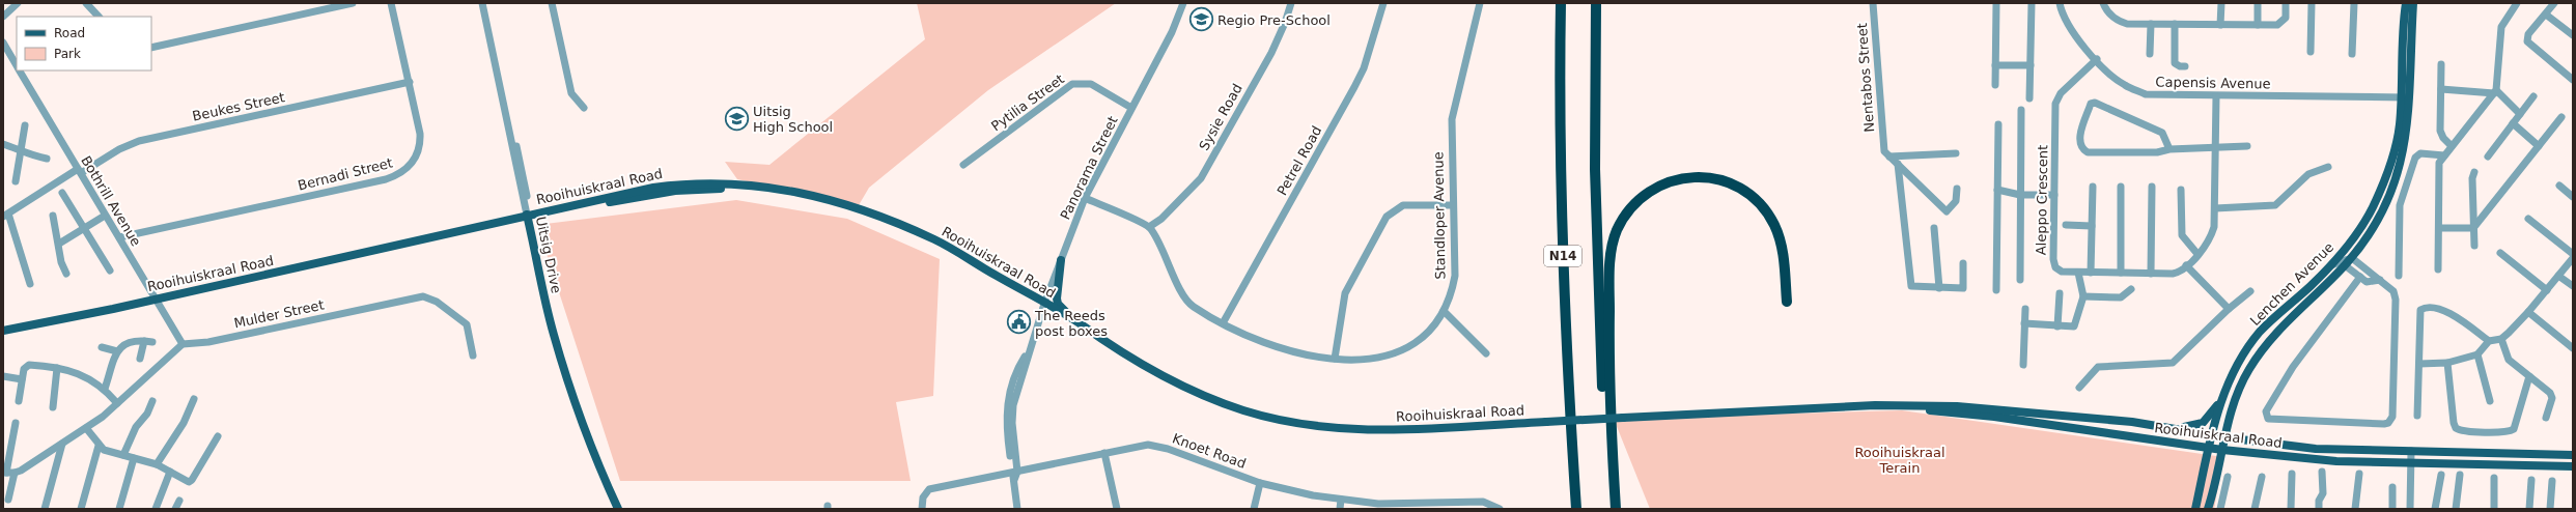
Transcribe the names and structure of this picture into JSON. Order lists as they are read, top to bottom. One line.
{"streets":{"highway":["N14"],"main road":["Rooihuiskraal Road","Uitsig Drive","Lenchen Avenue"],"street":["Nentabos Street","Capensis Avenue","Pytilia Street","Beukes Street","Sysie Road","Petrel Road","Panorama Street","Bernadi Street","Aleppo Crescent","Bothrill Avenue","Standloper Avenue","Mulder Street","Knoet Road"]},"crossings":[["Capensis Avenue","Aleppo Crescent"],["Capensis Avenue","Lenchen Avenue"],["Pytilia Street","Panorama Street"],["Beukes Street","Bernadi Street"],["Beukes Street","Bothrill Avenue"],["Sysie Road","Standloper Avenue"],["Petrel Road","Standloper Avenue"],["Panorama Street","Rooihuiskraal Road"],["Panorama Street","Knoet Road"],["Bernadi Street","Bothrill Avenue"],["Rooihuiskraal Road","Bothrill Avenue"],["Rooihuiskraal Road","Uitsig Drive"],["Rooihuiskraal Road","Lenchen Avenue"],["Bothrill Avenue","Mulder Street"]],"parks":["Rooihuiskraal Terain"],"places":{"school or university":["Regio Pre-School","Uitsig High School"],"public building":["The Reeds post boxes"]},"legend":["Road","Park"]}
